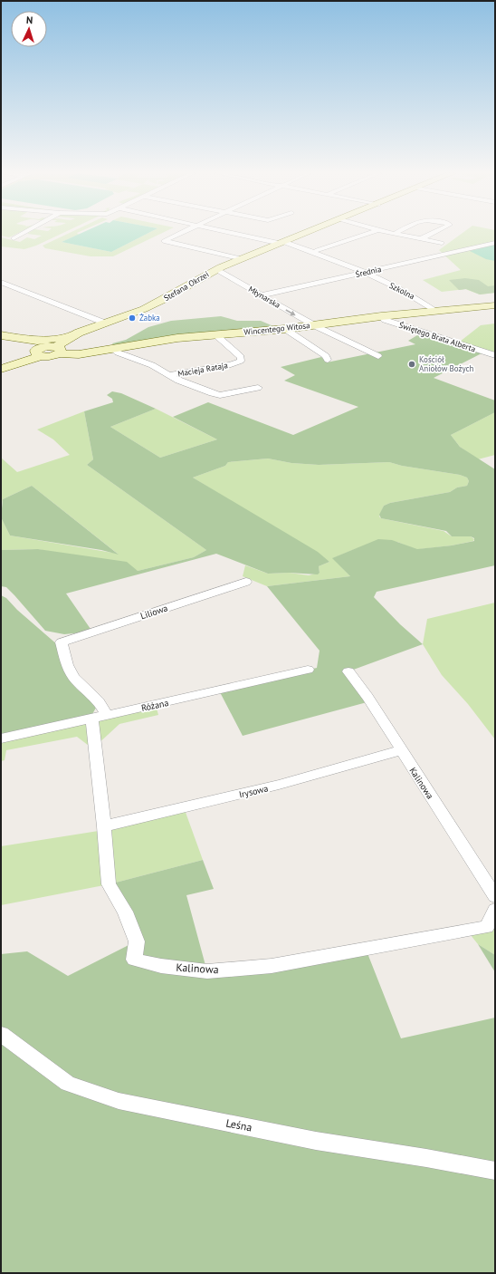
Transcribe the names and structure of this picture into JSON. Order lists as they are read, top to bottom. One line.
{"streets":{"street":["Średnia","Stefana Okrzei","Szkolna","Młynarska","Wincentego Witosa","Świętego Brata Alberta","Macieja Rataja","Liliowa","Różana","Kalinowa","Irysowa","Leśna"]},"crossings":[["Średnia","Szkolna"],["Średnia","Młynarska"],["Stefana Okrzei","Szkolna"],["Stefana Okrzei","Młynarska"],["Stefana Okrzei","Wincentego Witosa"],["Szkolna","Wincentego Witosa"],["Młynarska","Wincentego Witosa"],["Wincentego Witosa","Świętego Brata Alberta"],["Wincentego Witosa","Macieja Rataja"],["Liliowa","Różana"],["Różana","Kalinowa"],["Kalinowa","Irysowa"]],"places":["Żabka","Kościół Aniołów Bożych"],"north":"top"}
